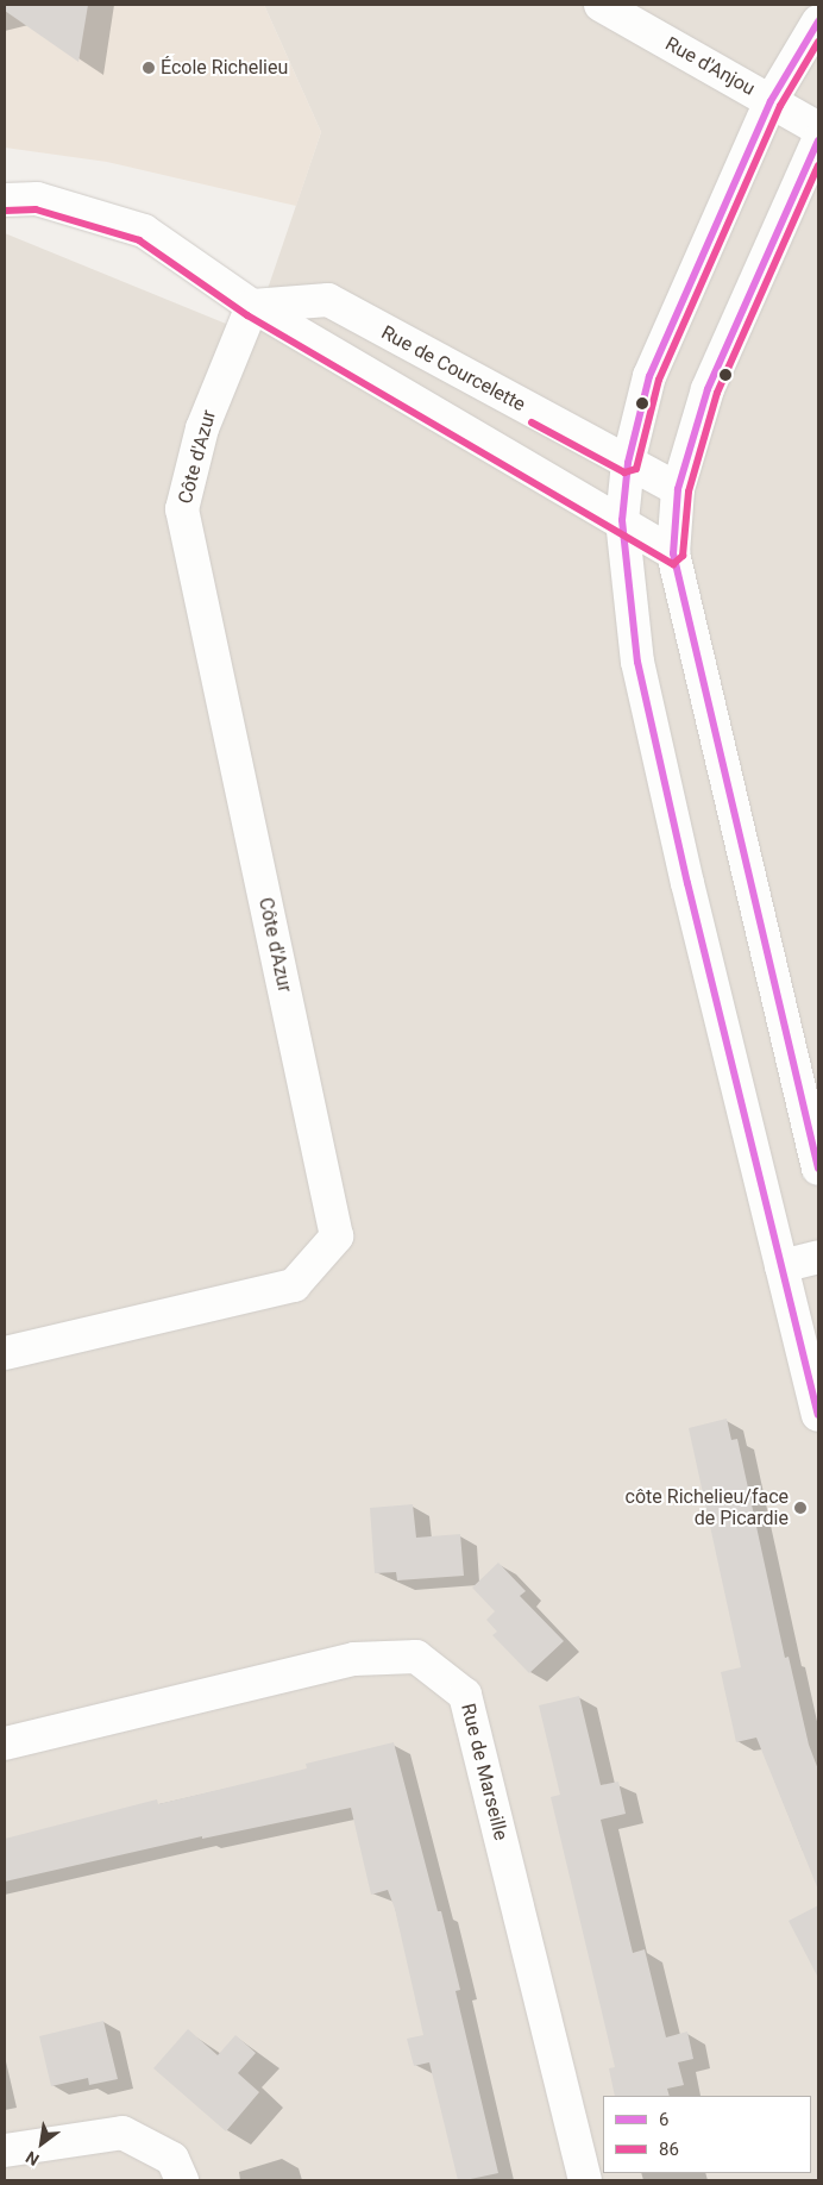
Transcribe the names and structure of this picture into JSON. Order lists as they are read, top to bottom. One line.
{"streets":{"street":["Rue d'Anjou","Rue de Courcelette","Côte d'Azur","Rue de Marseille"]},"crossings":[["Rue de Courcelette","Côte d'Azur"]],"places":["École Richelieu","côte Richelieu/face de Picardie"],"lines":["transit line 6","transit line 86"],"legend":["6","86"],"north":"bottom left"}
